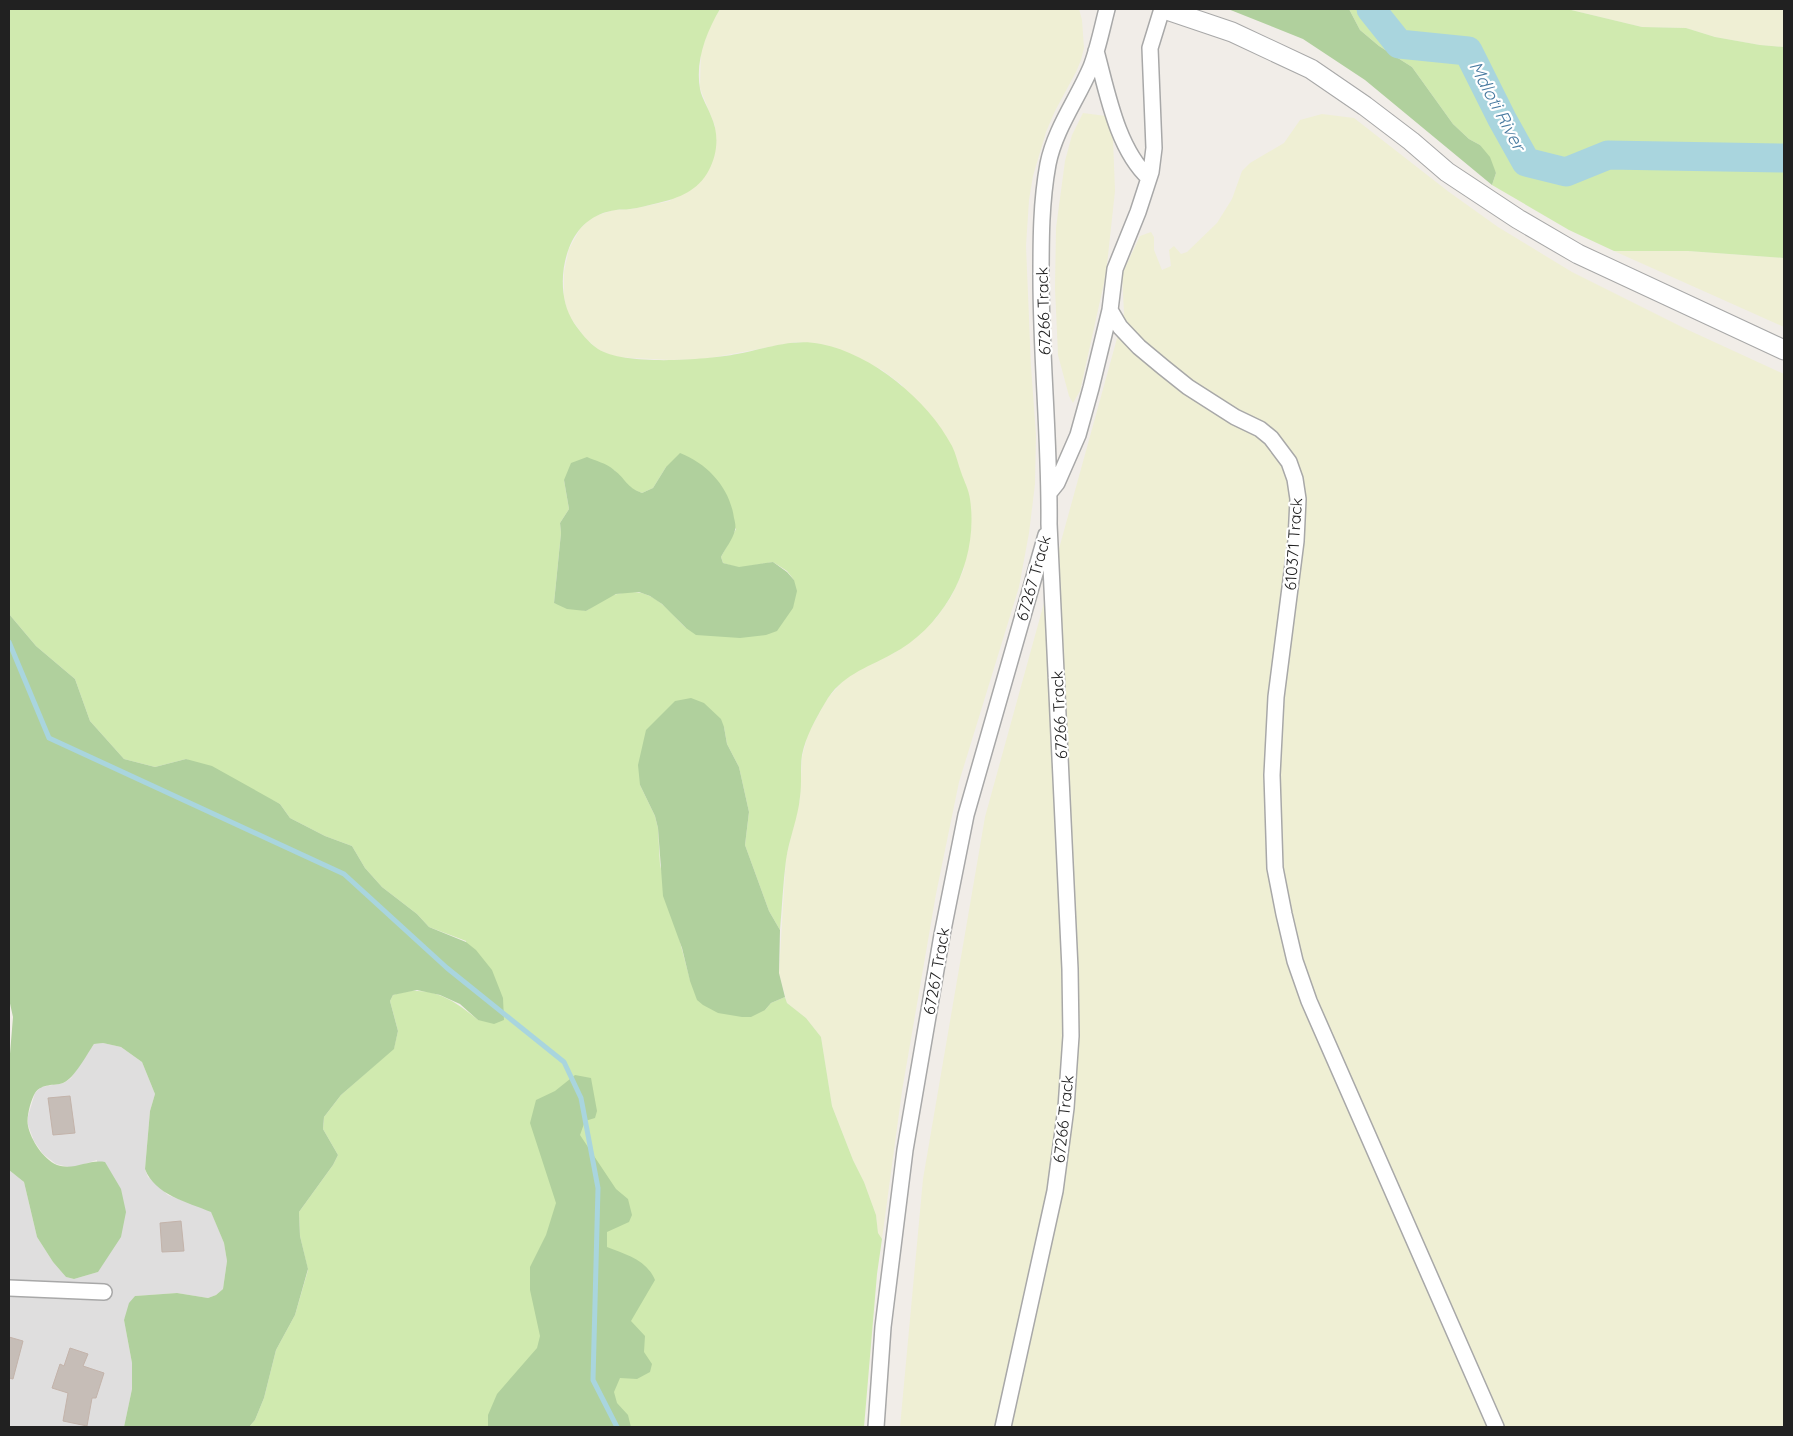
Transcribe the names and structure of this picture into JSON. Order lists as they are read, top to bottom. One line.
{"streets":{"street":["67266 Track","610371 Track","67267 Track"]},"crossings":[["67266 Track","67267 Track"]],"water":["Mdloti River"]}
